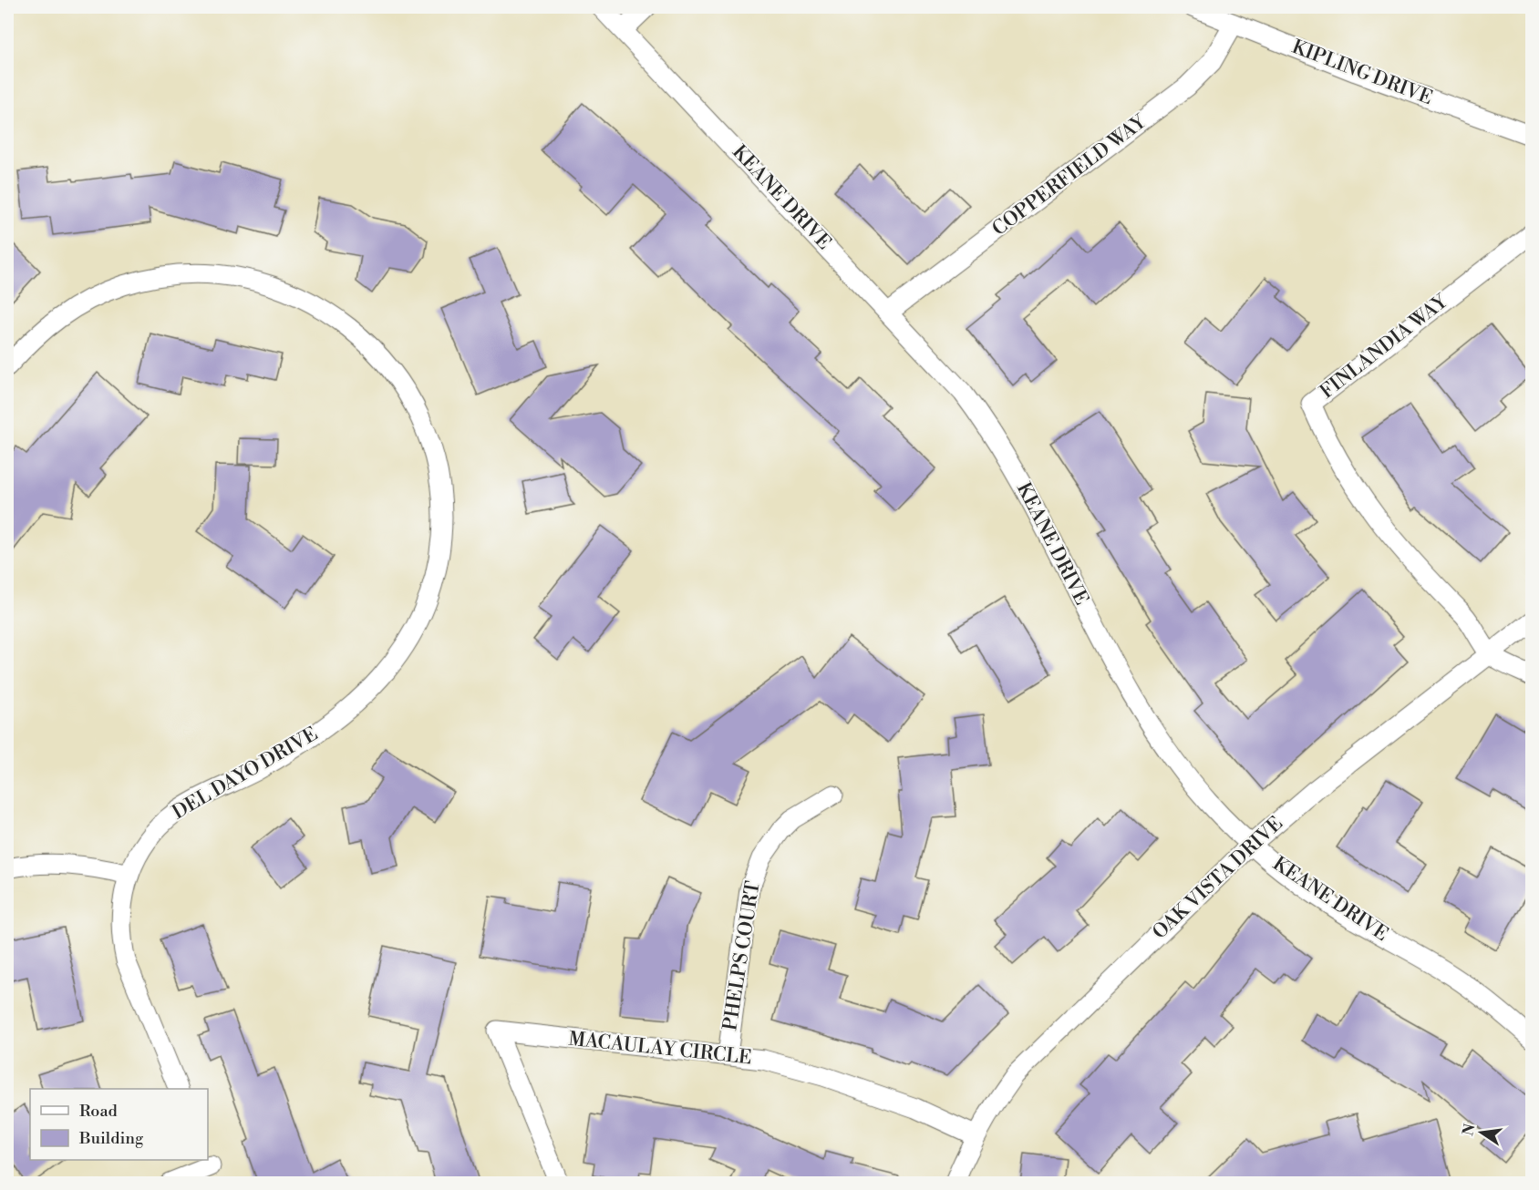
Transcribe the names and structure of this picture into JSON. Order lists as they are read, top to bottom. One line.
{"streets":{"street":["KIPLING DRIVE","COPPERFIELD WAY","KEANE DRIVE","FINLANDIA WAY","DEL DAYO DRIVE","OAK VISTA DRIVE","PHELPS COURT","MACAULAY CIRCLE"]},"crossings":[["KIPLING DRIVE","COPPERFIELD WAY"],["COPPERFIELD WAY","KEANE DRIVE"],["KEANE DRIVE","OAK VISTA DRIVE"],["FINLANDIA WAY","OAK VISTA DRIVE"],["OAK VISTA DRIVE","MACAULAY CIRCLE"],["PHELPS COURT","MACAULAY CIRCLE"]],"legend":["Road","Building"],"north":"left"}
